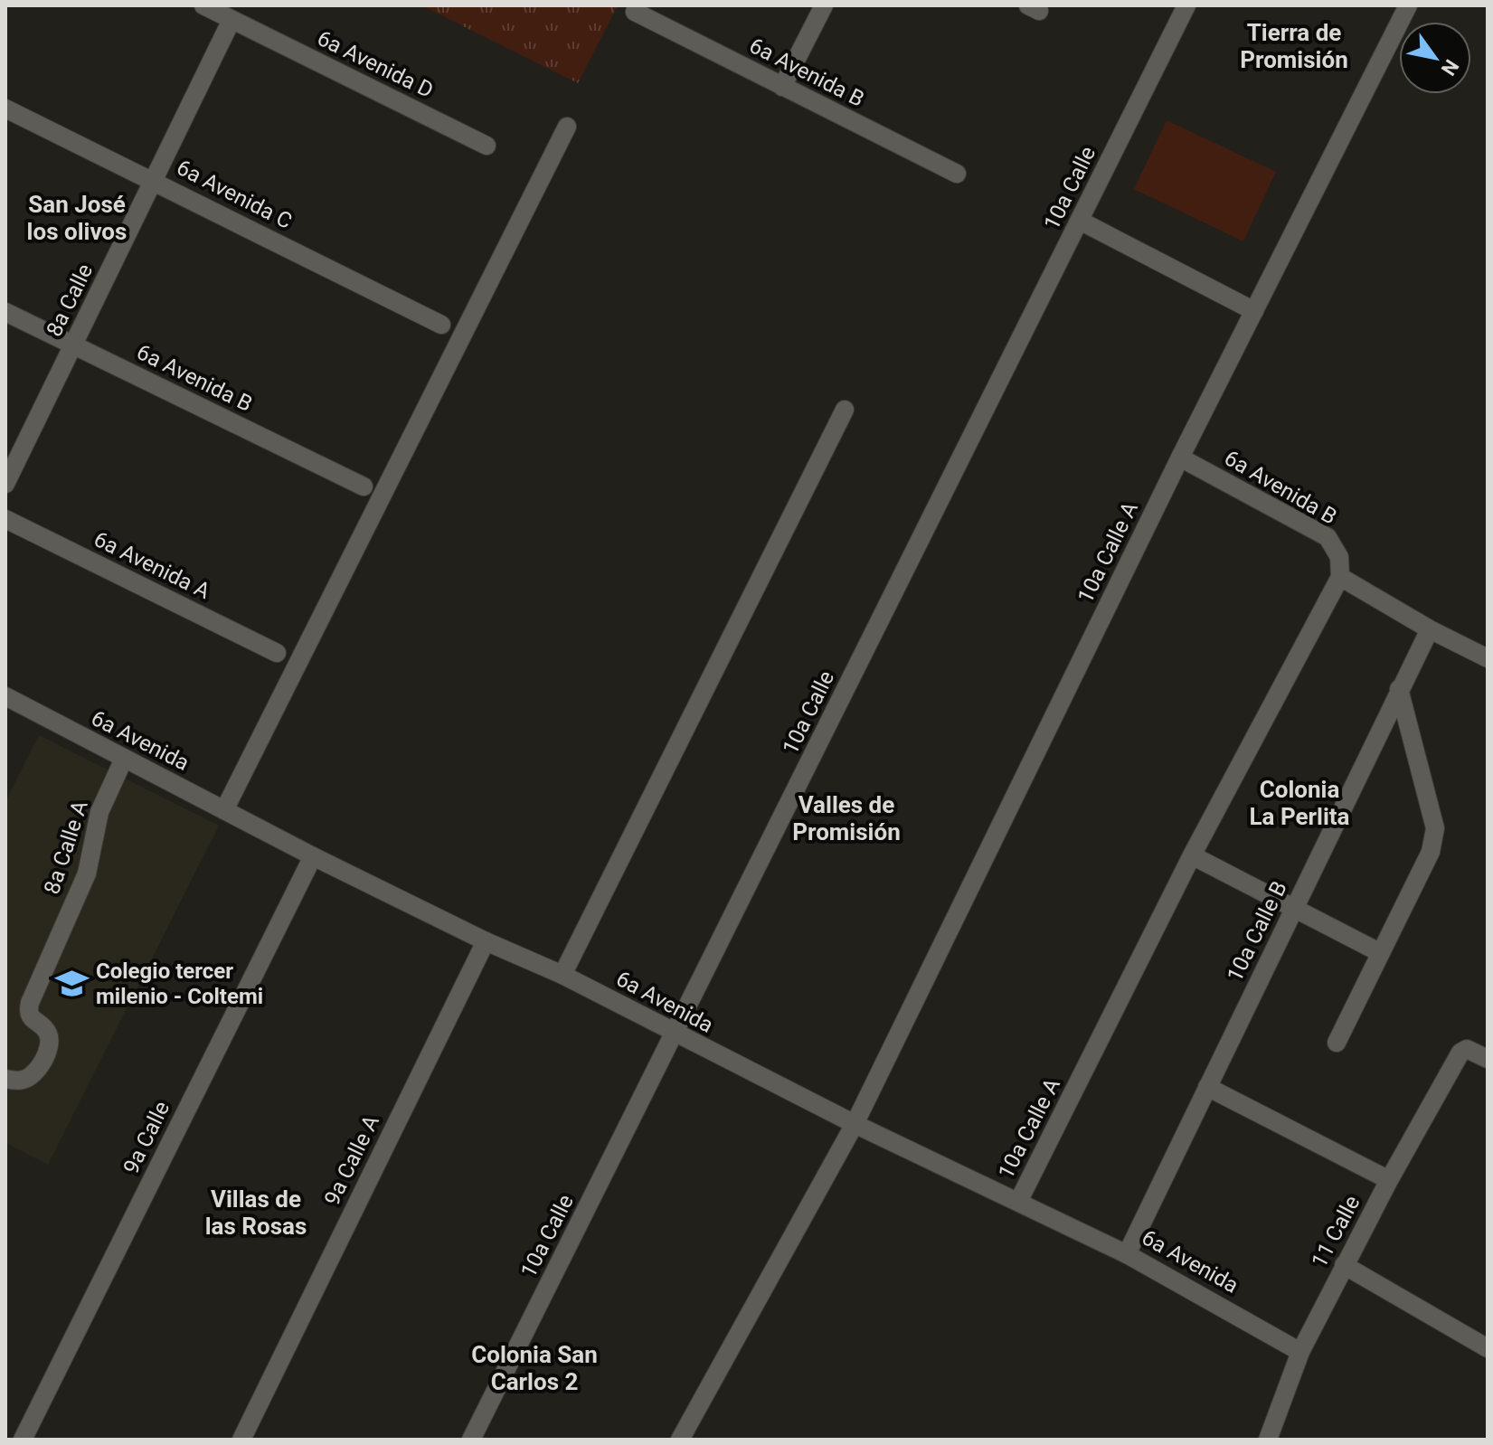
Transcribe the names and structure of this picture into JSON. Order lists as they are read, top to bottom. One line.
{"streets":{"street":["6a Avenida D","6a Avenida B","10a Calle","6a Avenida C","8a Calle","10a Calle A","6a Avenida A","6a Avenida","8a Calle A","10a Calle B","9a Calle","9a Calle A","11 Calle"]},"crossings":[["6a Avenida D","8a Calle"],["6a Avenida B","8a Calle"],["6a Avenida B","10a Calle A"],["10a Calle","6a Avenida"],["6a Avenida C","8a Calle"],["10a Calle A","6a Avenida"],["6a Avenida","8a Calle A"],["6a Avenida","10a Calle B"],["6a Avenida","9a Calle"],["6a Avenida","9a Calle A"],["6a Avenida","11 Calle"]],"districts":["Tierra de Promisión","San José los olivos","Colonia La Perlita","Valles de Promisión","Villas de las Rosas","Colonia San Carlos 2"],"places":{"school or university":["Colegio tercer milenio - Coltemi"]},"north":"bottom right"}
